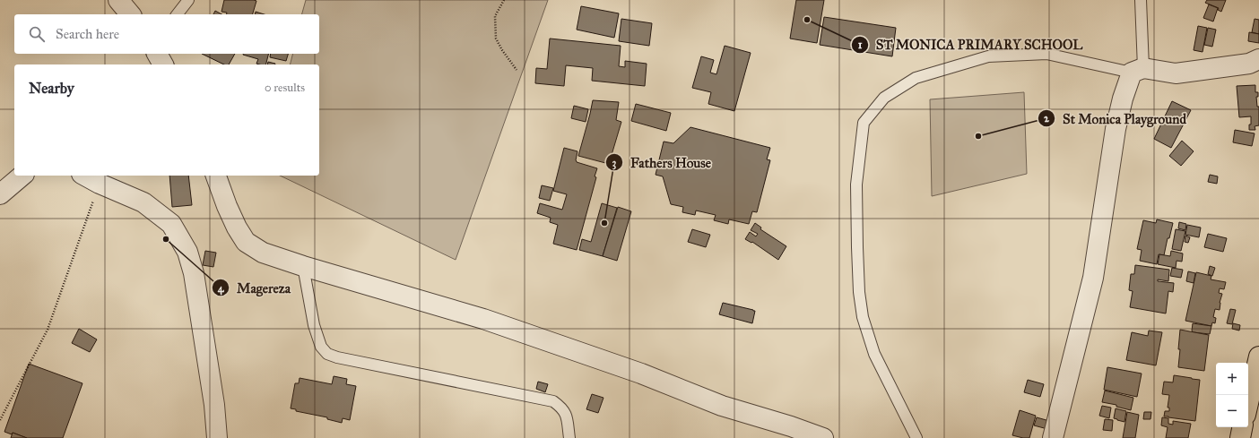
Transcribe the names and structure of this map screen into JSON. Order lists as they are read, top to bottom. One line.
{"places":["ST MONICA PRIMARY SCHOOL","St Monica Playground","Fathers House","Magereza"],"page":{"search":"Search here","heading":["Nearby","0 results"],"map_buttons":["+","−"]}}
